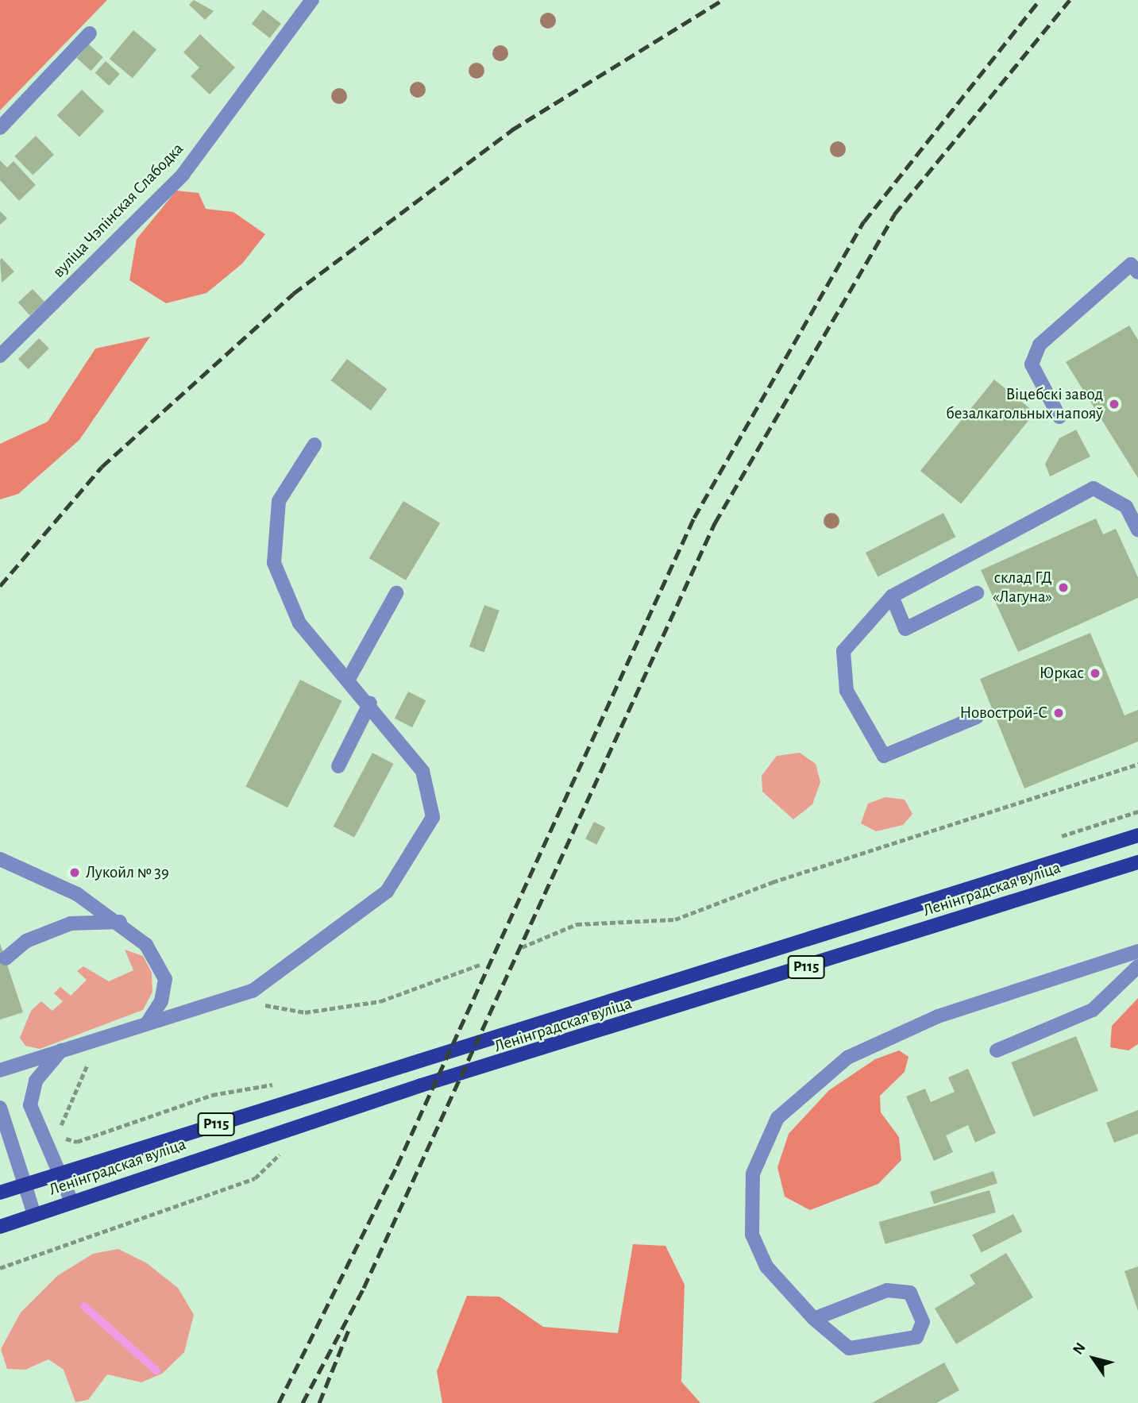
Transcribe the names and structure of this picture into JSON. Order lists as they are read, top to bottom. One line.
{"streets":{"main road":["Ленінградская вуліца","Р115"],"street":["вуліца Чэпінская Слабодка"]},"places":["Віцебскі завод безалкагольных напояў","склад ГД «Лагуна»","Юркас","Новострой-С","Лукойл № 39"],"north":"top left"}
